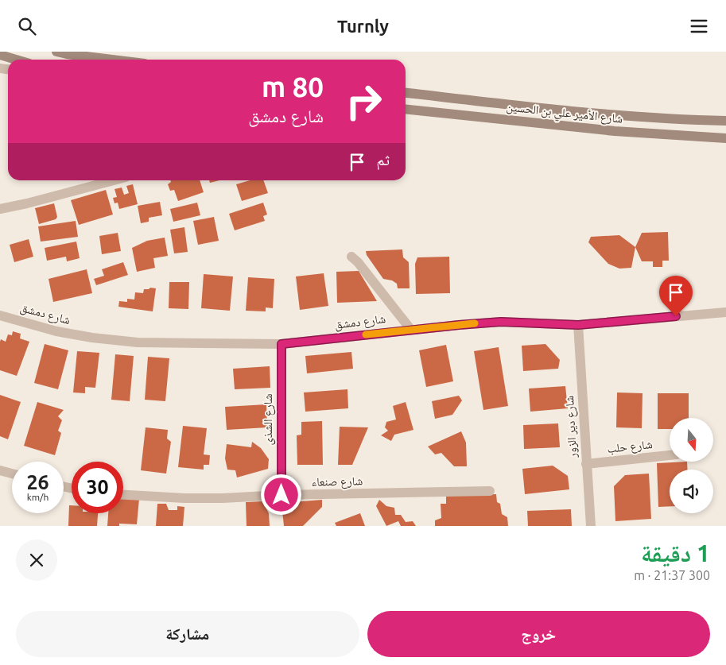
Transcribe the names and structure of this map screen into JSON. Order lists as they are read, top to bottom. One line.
{"streets":{"main road":["شارع الأمير علي بن الحسين"],"street":["شارع دمشق","شارع الشذى","شارع دير الزور","شارع حلب","شارع صنعاء"]},"crossings":[["شارع دمشق","شارع الشذى"],["شارع دمشق","شارع دير الزور"],["شارع الشذى","شارع صنعاء"],["شارع دير الزور","شارع حلب"]],"north":"bottom","page":{"header":"Turnly","turn":["80 m","شارع دمشق"],"then":"ثم","speed":"26 km/h","limit":"30","heading":["1 دقيقة","300 m · 21:37"],"buttons":["خروج","مشاركة"]}}
